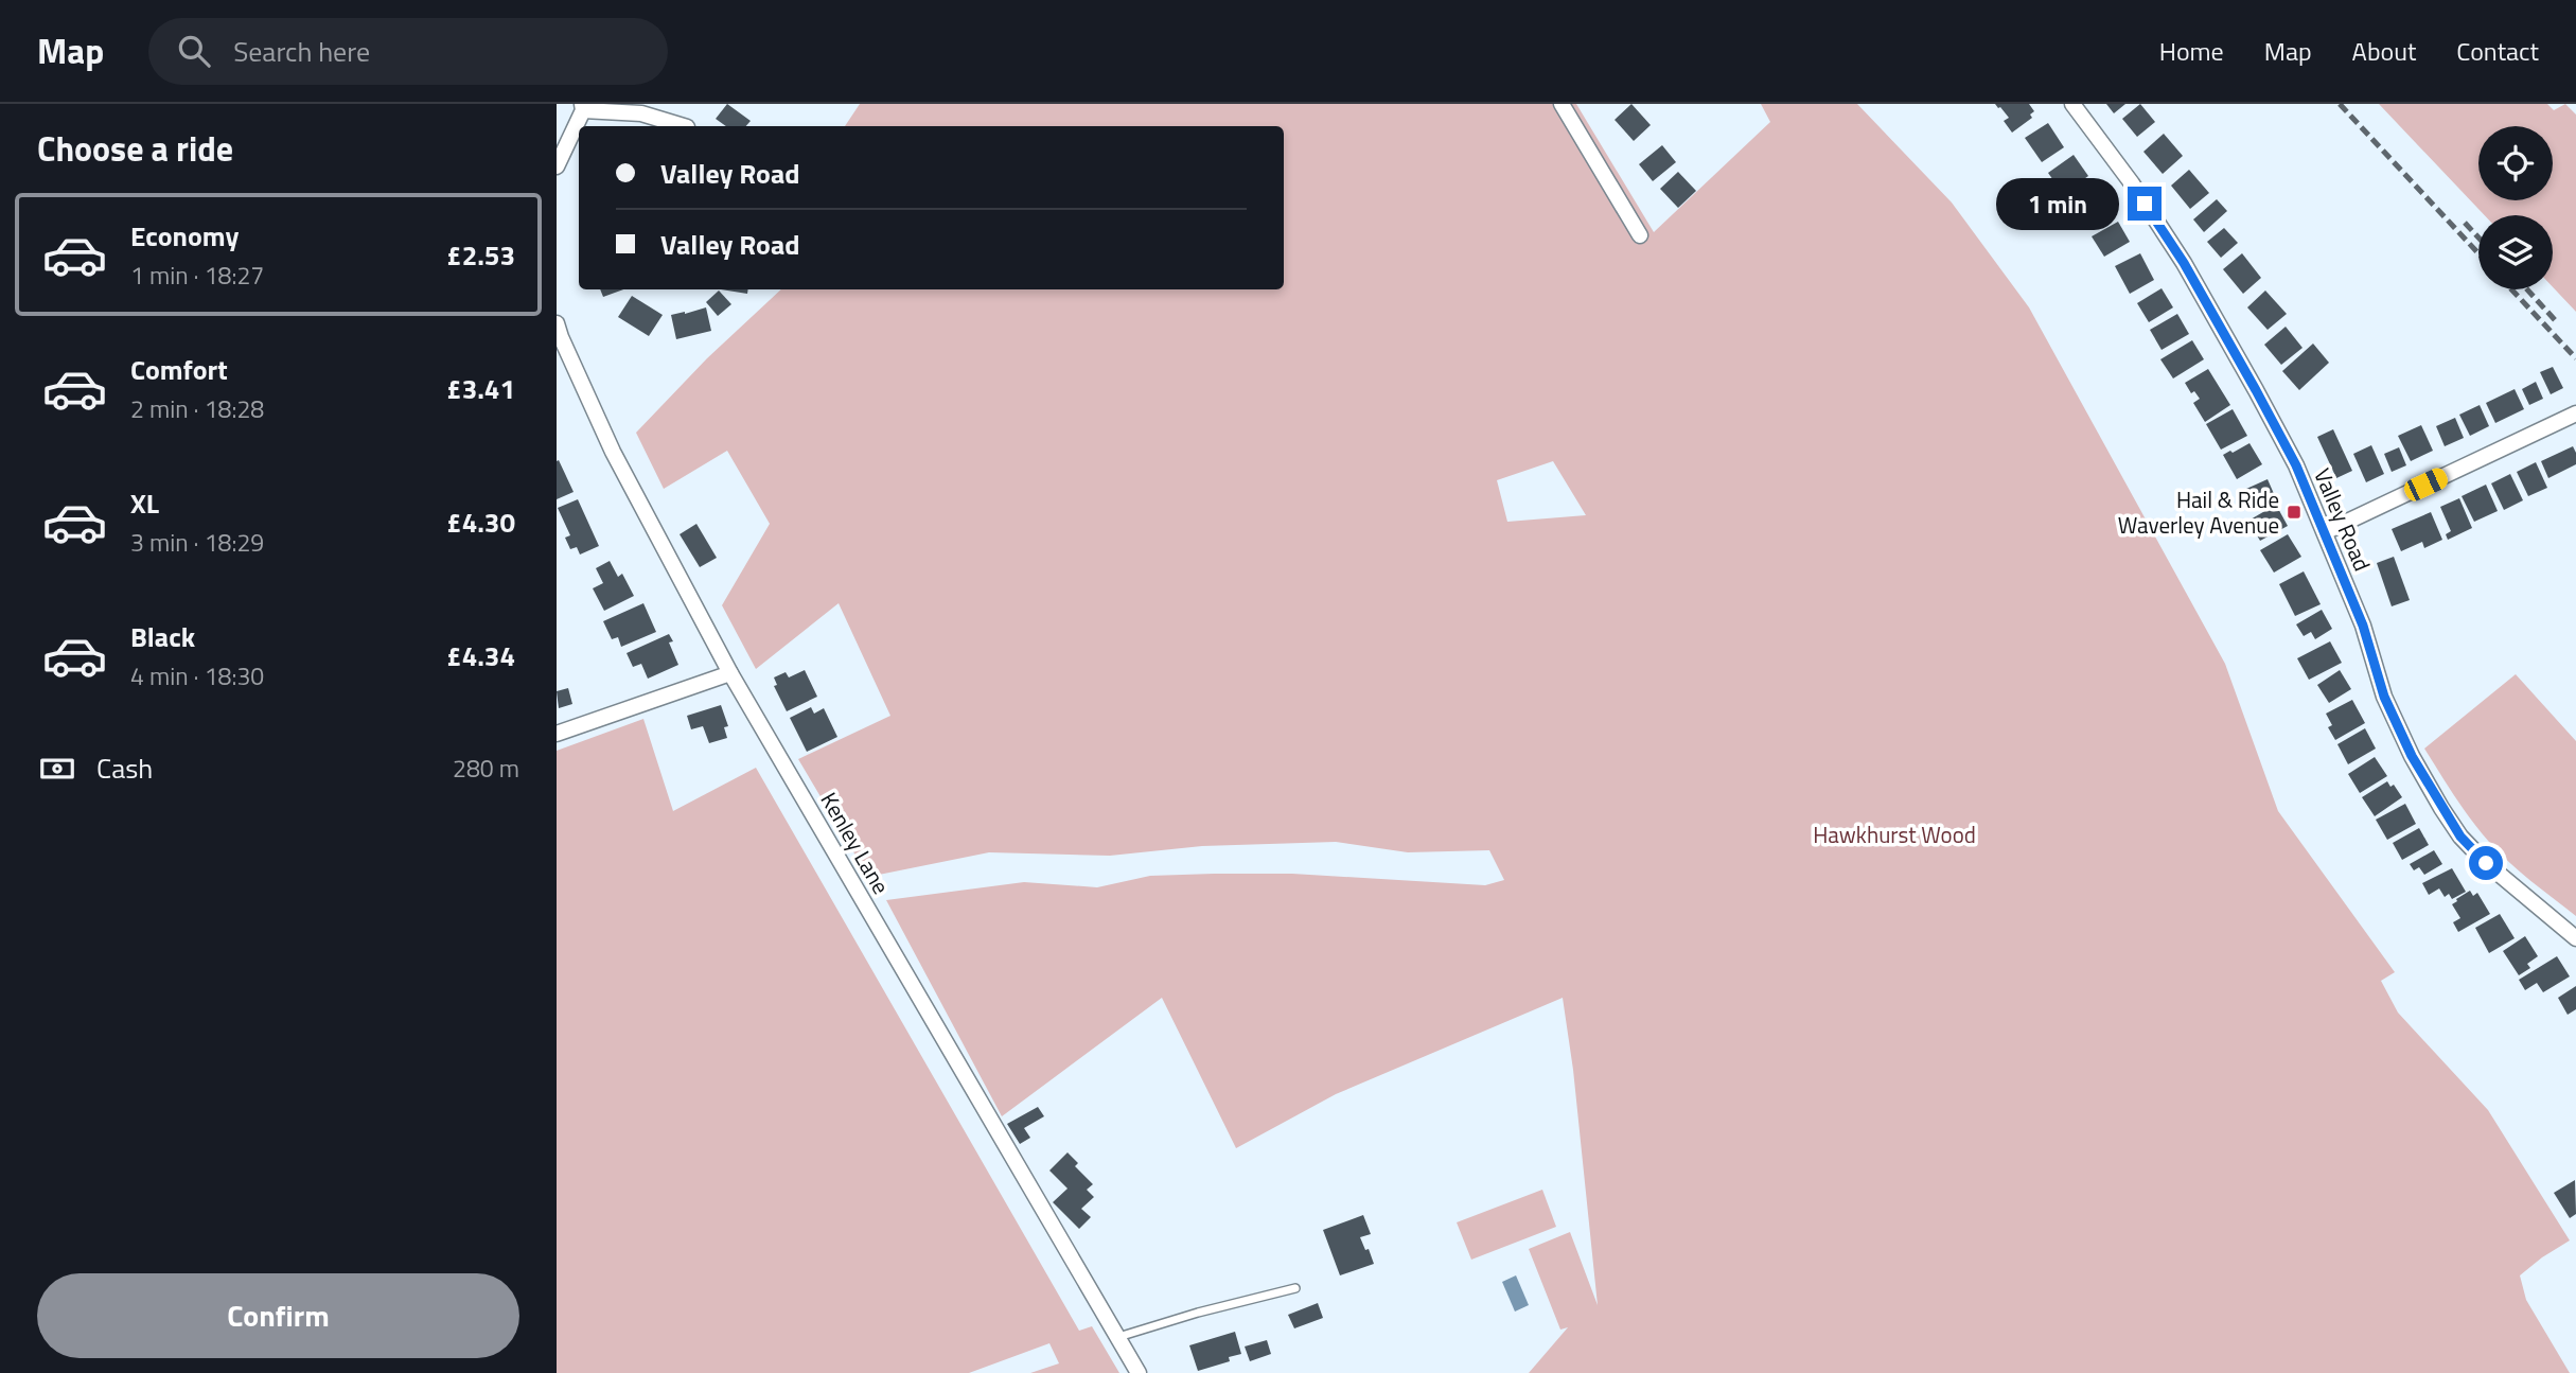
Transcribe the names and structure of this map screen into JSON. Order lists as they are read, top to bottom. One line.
{"streets":{"street":["Valley Road","Kenley Lane"]},"parks":["Hawkhurst Wood"],"places":{"transit":["Hail & Ride Waverley Avenue"]},"page":{"header":"Map","search":"Search here","nav":["Home","Map","About","Contact"],"heading":"Choose a ride","banner":["Valley Road","Valley Road"],"bubble":"1 min","list":[{"name":"Economy","note":"1 min · 18:27","value":"£2.53"},{"name":"Comfort","note":"2 min · 18:28","value":"£3.41"},{"name":"XL","note":"3 min · 18:29","value":"£4.30"},{"name":"Black","note":"4 min · 18:30","value":"£4.34"}],"pay":["Cash","280 m"],"buttons":"Confirm"}}
